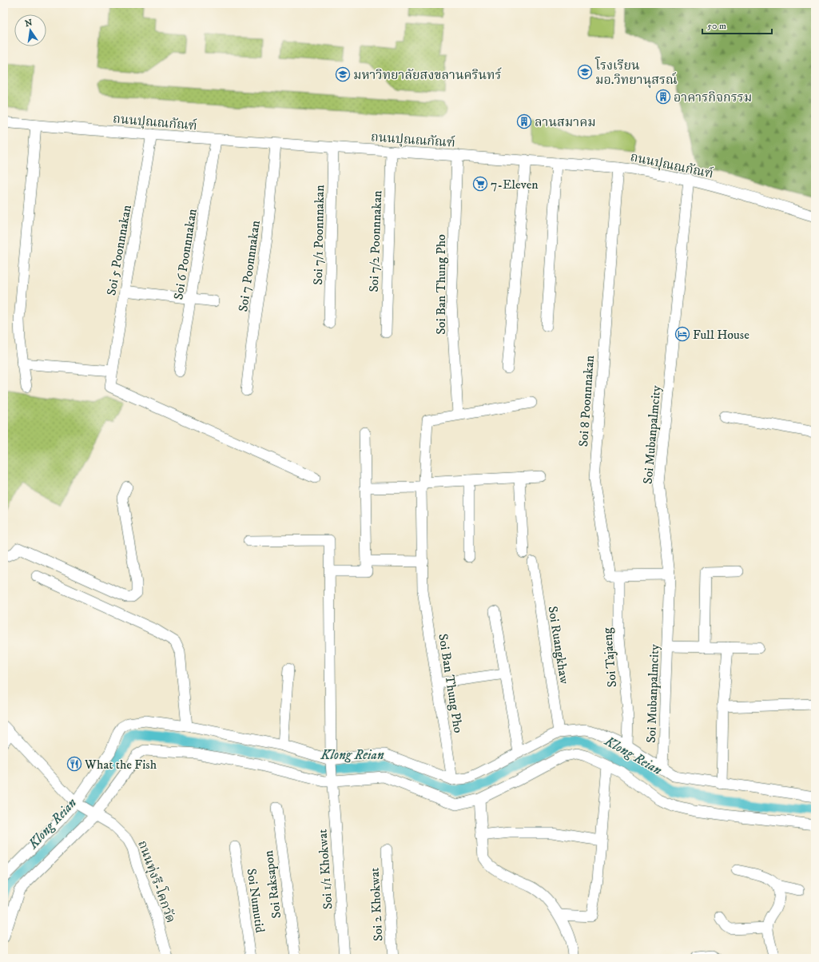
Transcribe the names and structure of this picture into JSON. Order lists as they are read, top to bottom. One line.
{"streets":{"street":["ถนนปุณณกัณฑ์","Soi 7/1 Poonnnakan","Soi 7/2 Poonnnakan","Soi 5 Poonnnakan","Soi 6 Poonnnakan","Soi 7 Poonnnakan","Soi Ban Thung Pho","Soi 8 Poonnnakan","Soi Mubanpalmcity","Soi Ruangkhaw","Soi Tajaeng","Soi 1/1 Khokwat","ถนนทุ่งรี-โคกวัด","Soi Raksapon","Soi Numutid","Soi 2 Khokwat"]},"crossings":[["ถนนปุณณกัณฑ์","Soi 7/1 Poonnnakan"],["ถนนปุณณกัณฑ์","Soi 7/2 Poonnnakan"],["ถนนปุณณกัณฑ์","Soi 5 Poonnnakan"],["ถนนปุณณกัณฑ์","Soi 6 Poonnnakan"],["ถนนปุณณกัณฑ์","Soi 7 Poonnnakan"],["ถนนปุณณกัณฑ์","Soi Ban Thung Pho"],["ถนนปุณณกัณฑ์","Soi 8 Poonnnakan"],["ถนนปุณณกัณฑ์","Soi Mubanpalmcity"],["Soi 8 Poonnnakan","Soi Tajaeng"]],"water":["Klong Reian"],"places":{"school or university":["โรงเรียน มอ.วิทยานุสรณ์","มหาวิทยาลัยสงขลานครินทร์"],"building":["อาคารกิจกรรม","ลานสมาคม"],"supermarket":["7-Eleven"],"hotel":["Full House"],"restaurant":["What the Fish"]},"scale_bar":"50 m","north":"top"}
